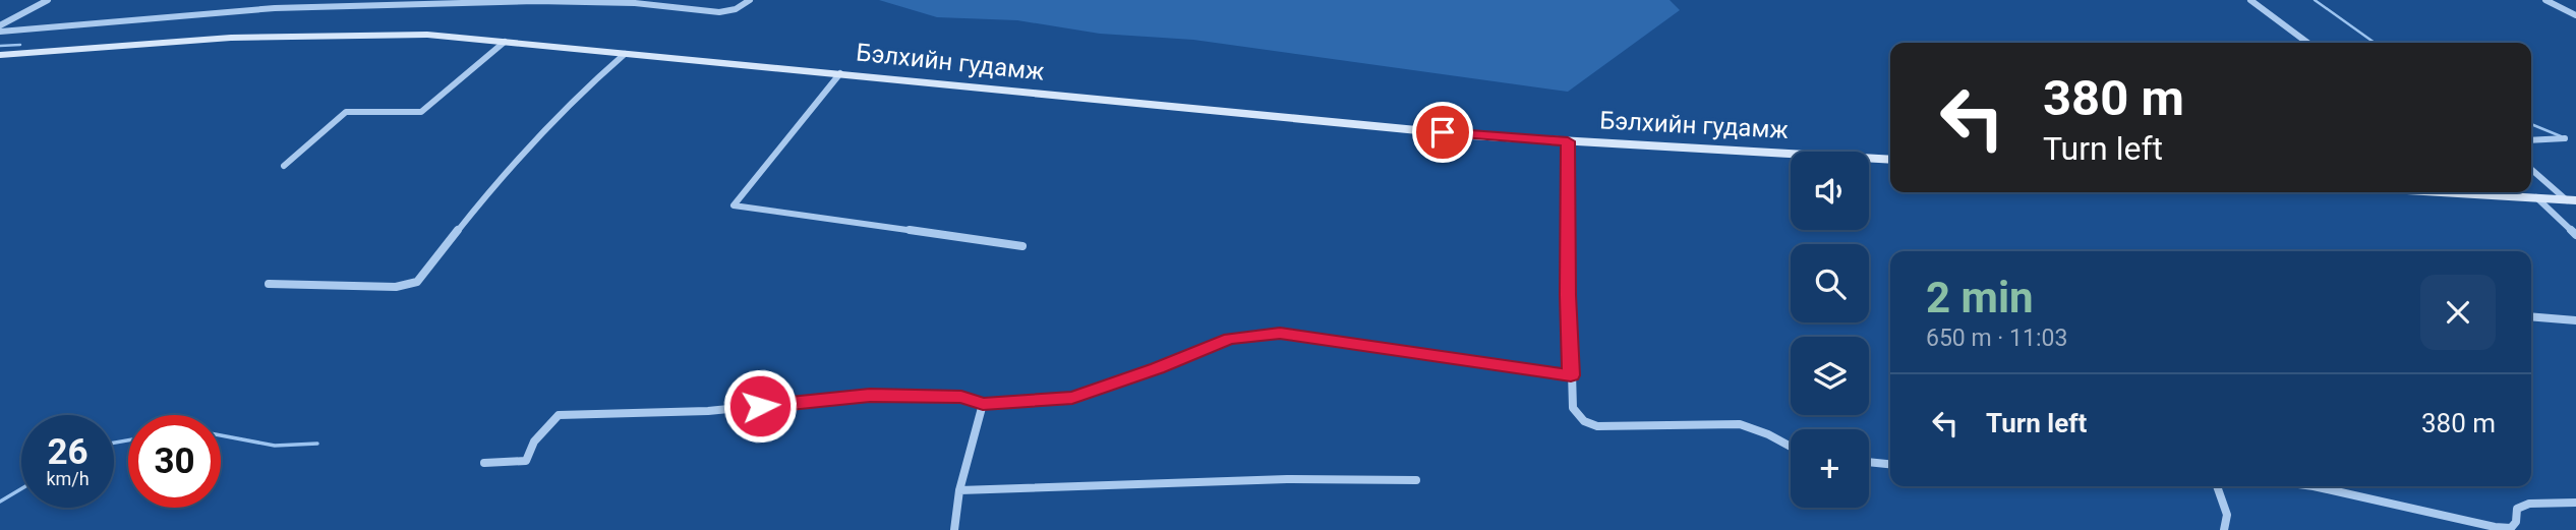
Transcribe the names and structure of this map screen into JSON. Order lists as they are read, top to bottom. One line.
{"streets":{"main road":["Бэлхийн гудамж"]},"page":{"turn":["380 m","Turn left"],"map_buttons":"+","heading":["2 min","650 m · 11:03"],"list":[{"name":"Turn left","value":"380 m"}],"speed":"26 km/h","limit":"30"}}
